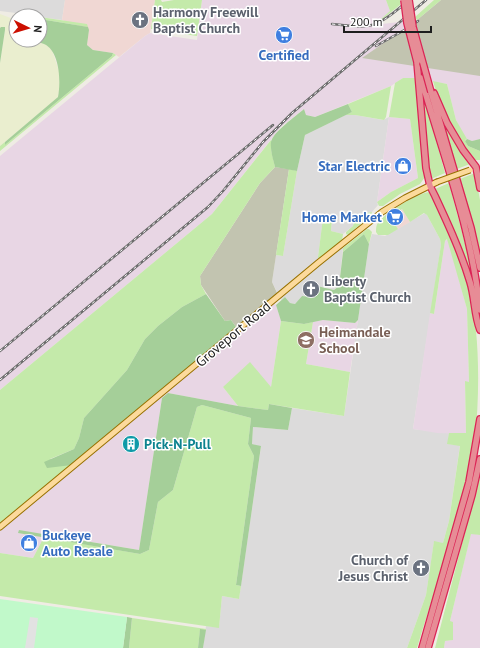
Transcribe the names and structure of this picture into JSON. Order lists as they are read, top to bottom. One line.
{"streets":{"main road":["Groveport Road"]},"places":{"church":["Harmony Freewill Baptist Church","Liberty Baptist Church","Church of Jesus Christ"],"supermarket":["Certified","Home Market"],"shop":["Star Electric","Buckeye Auto Resale"],"school or university":["Heimandale School"],"building":["Pick-N-Pull"]},"scale_bar":"200 m","north":"right"}
